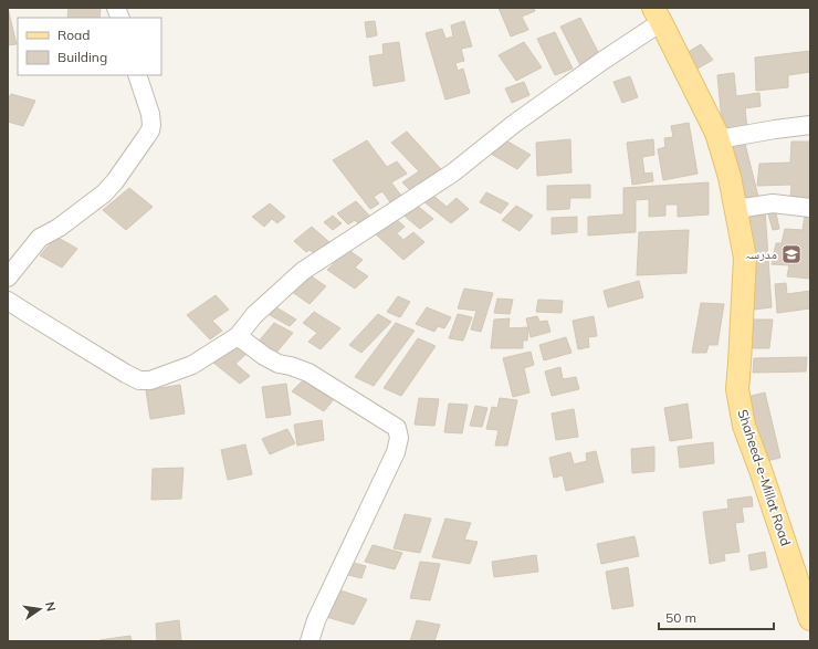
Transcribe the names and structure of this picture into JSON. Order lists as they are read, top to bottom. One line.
{"streets":{"main road":["Shaheed-e-Millat Road"]},"places":{"school or university":["مدرسہ"]},"legend":["Road","Building"],"scale_bar":"50 m","north":"right"}
